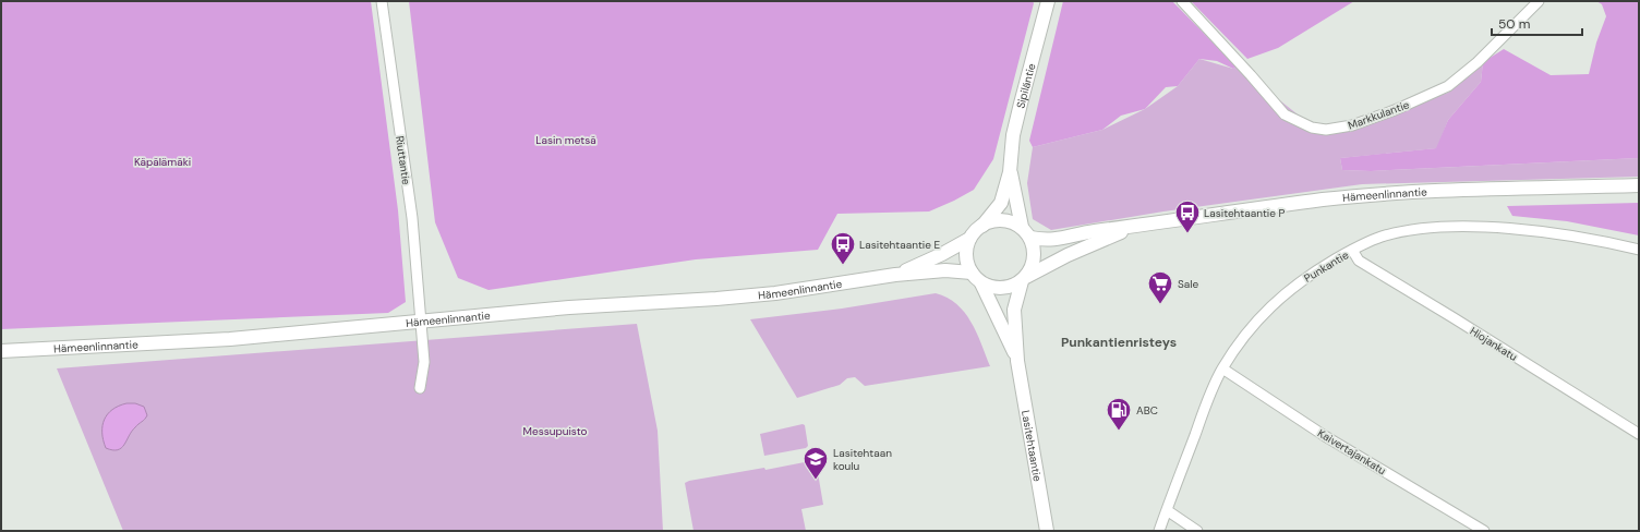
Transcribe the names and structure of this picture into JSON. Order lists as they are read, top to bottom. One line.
{"streets":{"main road":["Sipiläntie","Hämeenlinnantie","Lasitehtaantie"],"street":["Markkulantie","Riuttantie","Punkantie","Hiojankatu","Kaivertajankatu"]},"crossings":[["Sipiläntie","Hämeenlinnantie"],["Sipiläntie","Lasitehtaantie"],["Riuttantie","Hämeenlinnantie"],["Hämeenlinnantie","Lasitehtaantie"],["Punkantie","Hiojankatu"],["Punkantie","Kaivertajankatu"]],"districts":["Punkantienristeys"],"parks":["Lasin metsä","Käpälämäki","Messupuisto"],"places":{"bus stop":["Lasitehtaantie P","Lasitehtaantie E"],"supermarket":["Sale"],"fuel station":["ABC"],"school or university":["Lasitehtaan koulu"]},"scale_bar":"50 m"}
